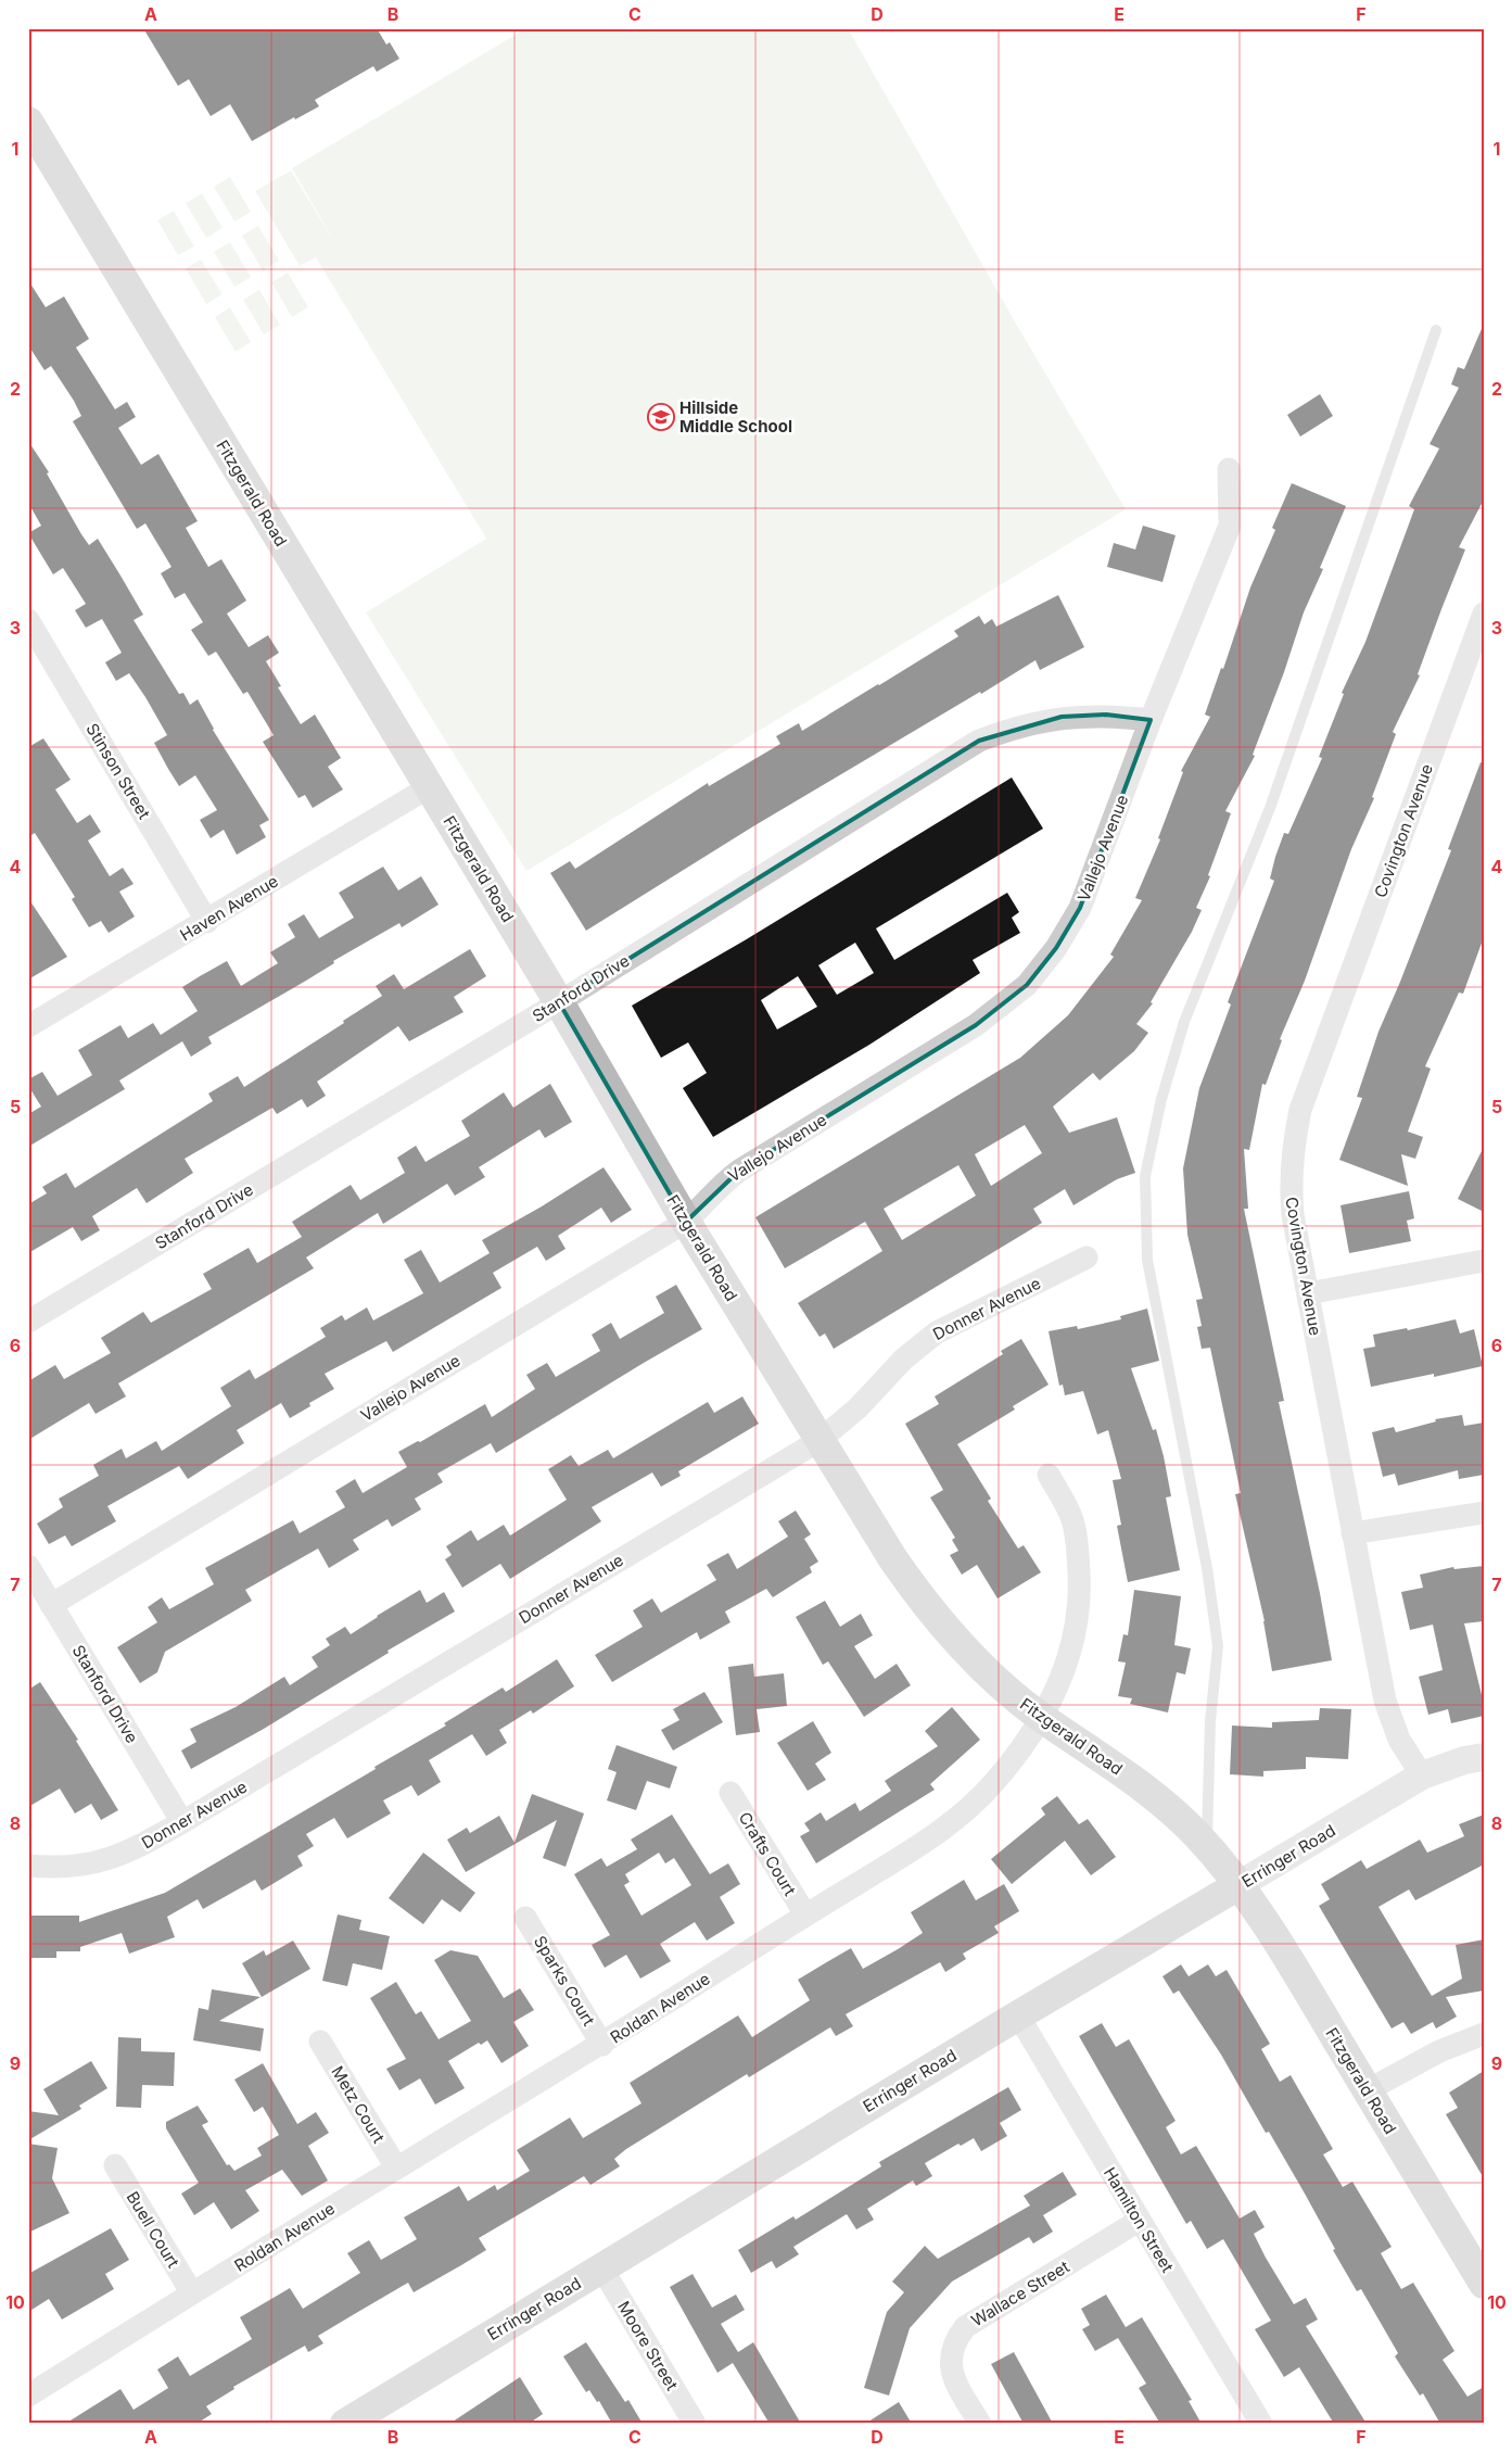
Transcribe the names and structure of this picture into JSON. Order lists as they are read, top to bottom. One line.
{"streets":{"main road":["Fitzgerald Road","Erringer Road"],"street":["Stinson Street","Covington Avenue","Vallejo Avenue","Haven Avenue","Stanford Drive","Donner Avenue","Crafts Court","Sparks Court","Roldan Avenue","Metz Court","Hamilton Street","Buell Court","Wallace Street","Moore Street"]},"crossings":[["Fitzgerald Road","Vallejo Avenue"],["Fitzgerald Road","Haven Avenue"],["Fitzgerald Road","Stanford Drive"],["Fitzgerald Road","Donner Avenue"],["Fitzgerald Road","Erringer Road"],["Fitzgerald Road","Roldan Avenue"],["Stinson Street","Haven Avenue"],["Covington Avenue","Erringer Road"],["Vallejo Avenue","Stanford Drive"],["Stanford Drive","Donner Avenue"],["Crafts Court","Roldan Avenue"],["Erringer Road","Hamilton Street"],["Erringer Road","Moore Street"],["Sparks Court","Roldan Avenue"],["Roldan Avenue","Metz Court"],["Roldan Avenue","Buell Court"],["Hamilton Street","Wallace Street"]],"places":{"school or university":["Hillside Middle School"]},"grid":{"columns":["A","B","C","D","E","F"],"rows":["1","2","3","4","5","6","7","8","9","10"]}}
